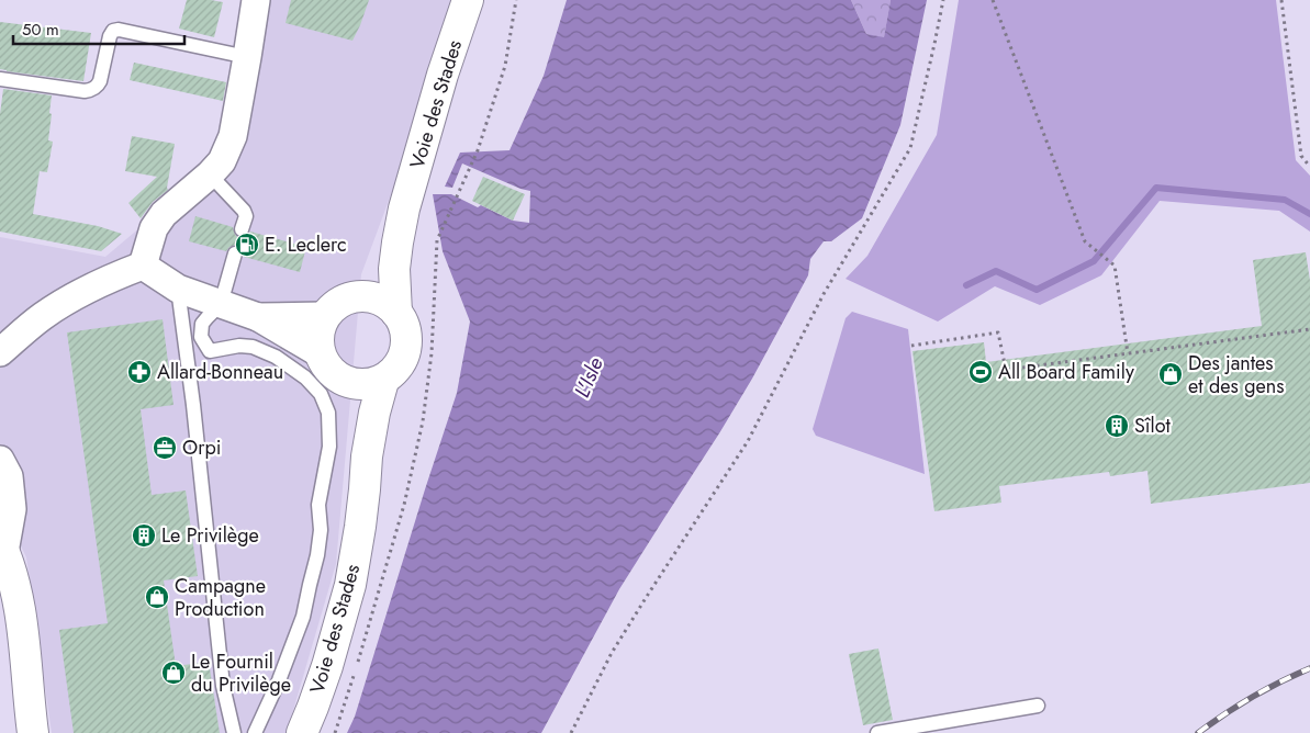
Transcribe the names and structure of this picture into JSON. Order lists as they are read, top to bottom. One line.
{"streets":{"main road":["Voie des Stades"]},"water":["L'Isle"],"places":{"fuel station":["E. Leclerc"],"pharmacy":["Allard-Bonneau"],"sports":["All Board Family"],"shop":["Des jantes et des gens","Campagne Production","Le Fournil du Privilège"],"building":["Sîlot","Le Privilège"],"office":["Orpi"]},"scale_bar":"50 m"}
